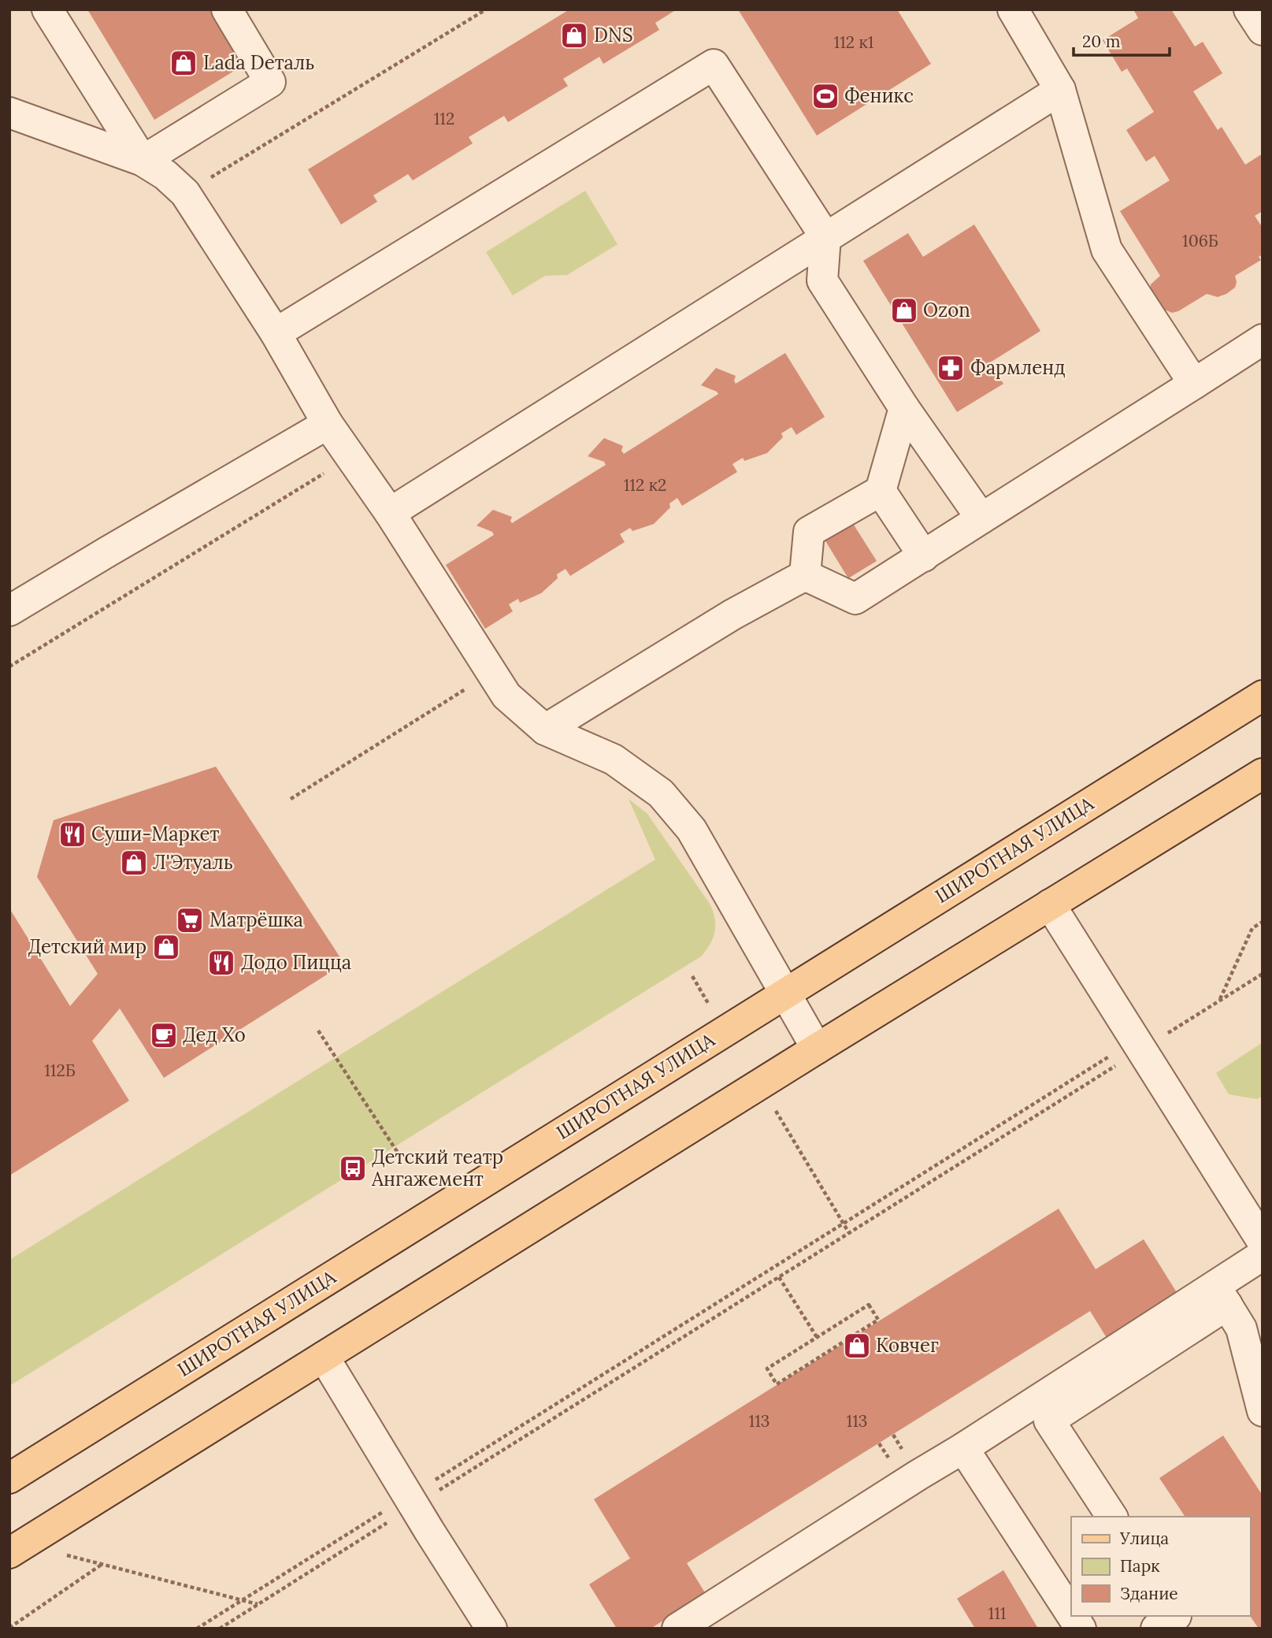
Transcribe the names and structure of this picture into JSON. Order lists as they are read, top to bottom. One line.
{"streets":{"main road":["ШИРОТНАЯ УЛИЦА"]},"places":{"shop":["DNS","Lada Dеталь","Ozon","Л'Этуаль","Детский мир","Ковчег"],"sports":["Феникс"],"pharmacy":["Фармленд"],"restaurant":["Суши-Маркет","Додо Пицца"],"supermarket":["Матрёшка"],"cafe":["Дед Хо"],"bus stop":["Детский театр Ангажемент"]},"house_numbers":["112 к1","112","106Б","112 к2","112Б","113","113","111"],"legend":["Улица","Парк","Здание"],"scale_bar":"20 m"}
